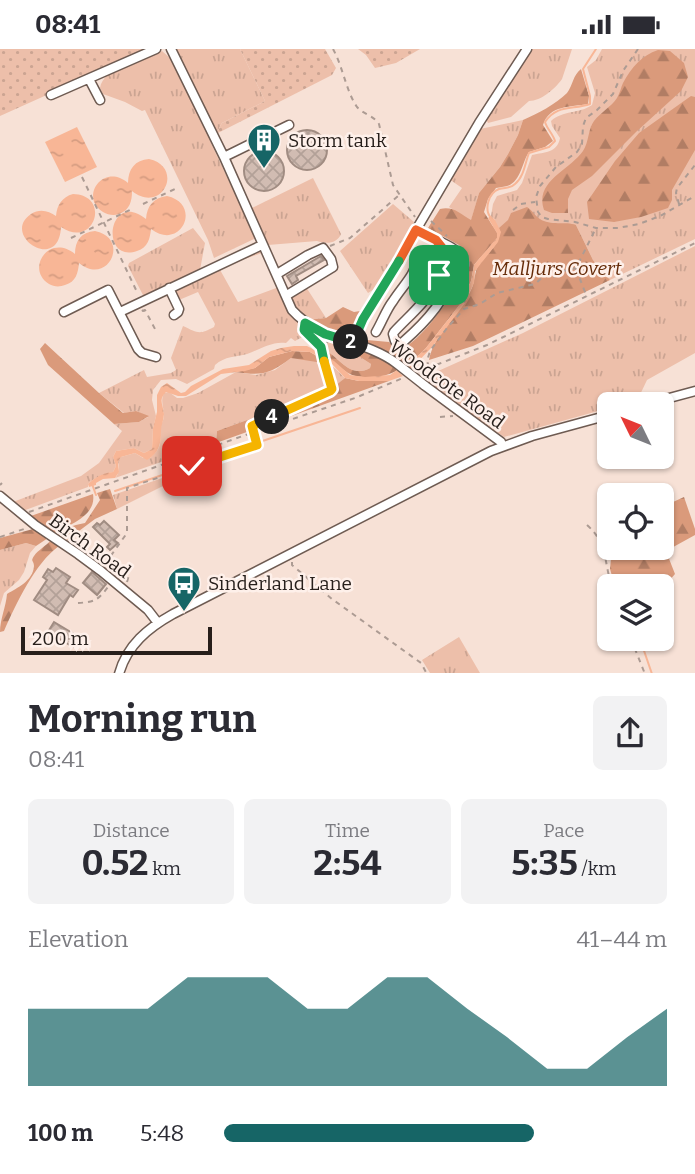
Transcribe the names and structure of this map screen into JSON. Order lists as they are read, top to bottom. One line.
{"streets":{"street":["Woodcote Road","Birch Road"]},"parks":["Malljurs Covert"],"places":{"building":["Storm tank"],"bus stop":["Sinderland Lane"]},"scale_bar":"200 m","north":"top left","page":{"status":"08:41","pins":["2","4"],"scale":"200 m","heading":["Morning run","08:41"],"stats":[["Distance","0.52 km"],["Time","2:54"],["Pace","5:35 /km"]],"chart":["Elevation","41–44 m"],"list":[{"name":"100 m","note":"5:48"}]}}
